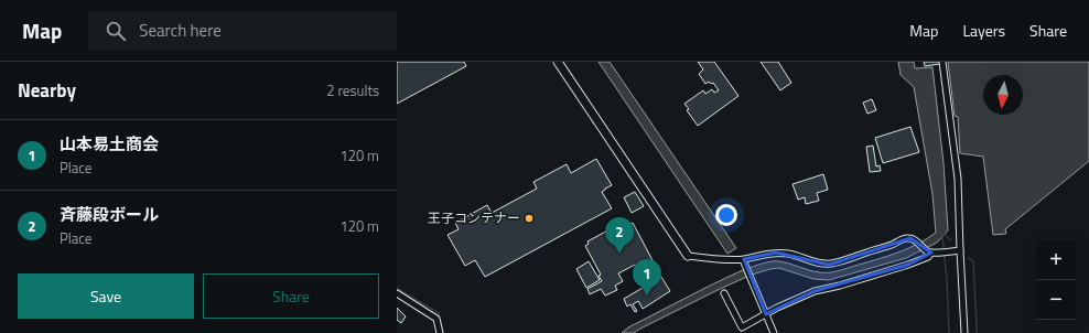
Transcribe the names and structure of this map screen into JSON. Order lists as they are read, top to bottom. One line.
{"places":["王子コンテナー"],"north":"bottom","page":{"header":"Map","search":"Search here","nav":["Map","Layers","Share"],"heading":["Nearby","2 results"],"list":[{"mark":"1","name":"山本易土商会","note":"Place","value":"120 m"},{"mark":"2","name":"斉藤段ボール","note":"Place","value":"120 m"}],"pins":["2","1"],"map_buttons":["+","−"],"buttons":["Save","Share"]}}
